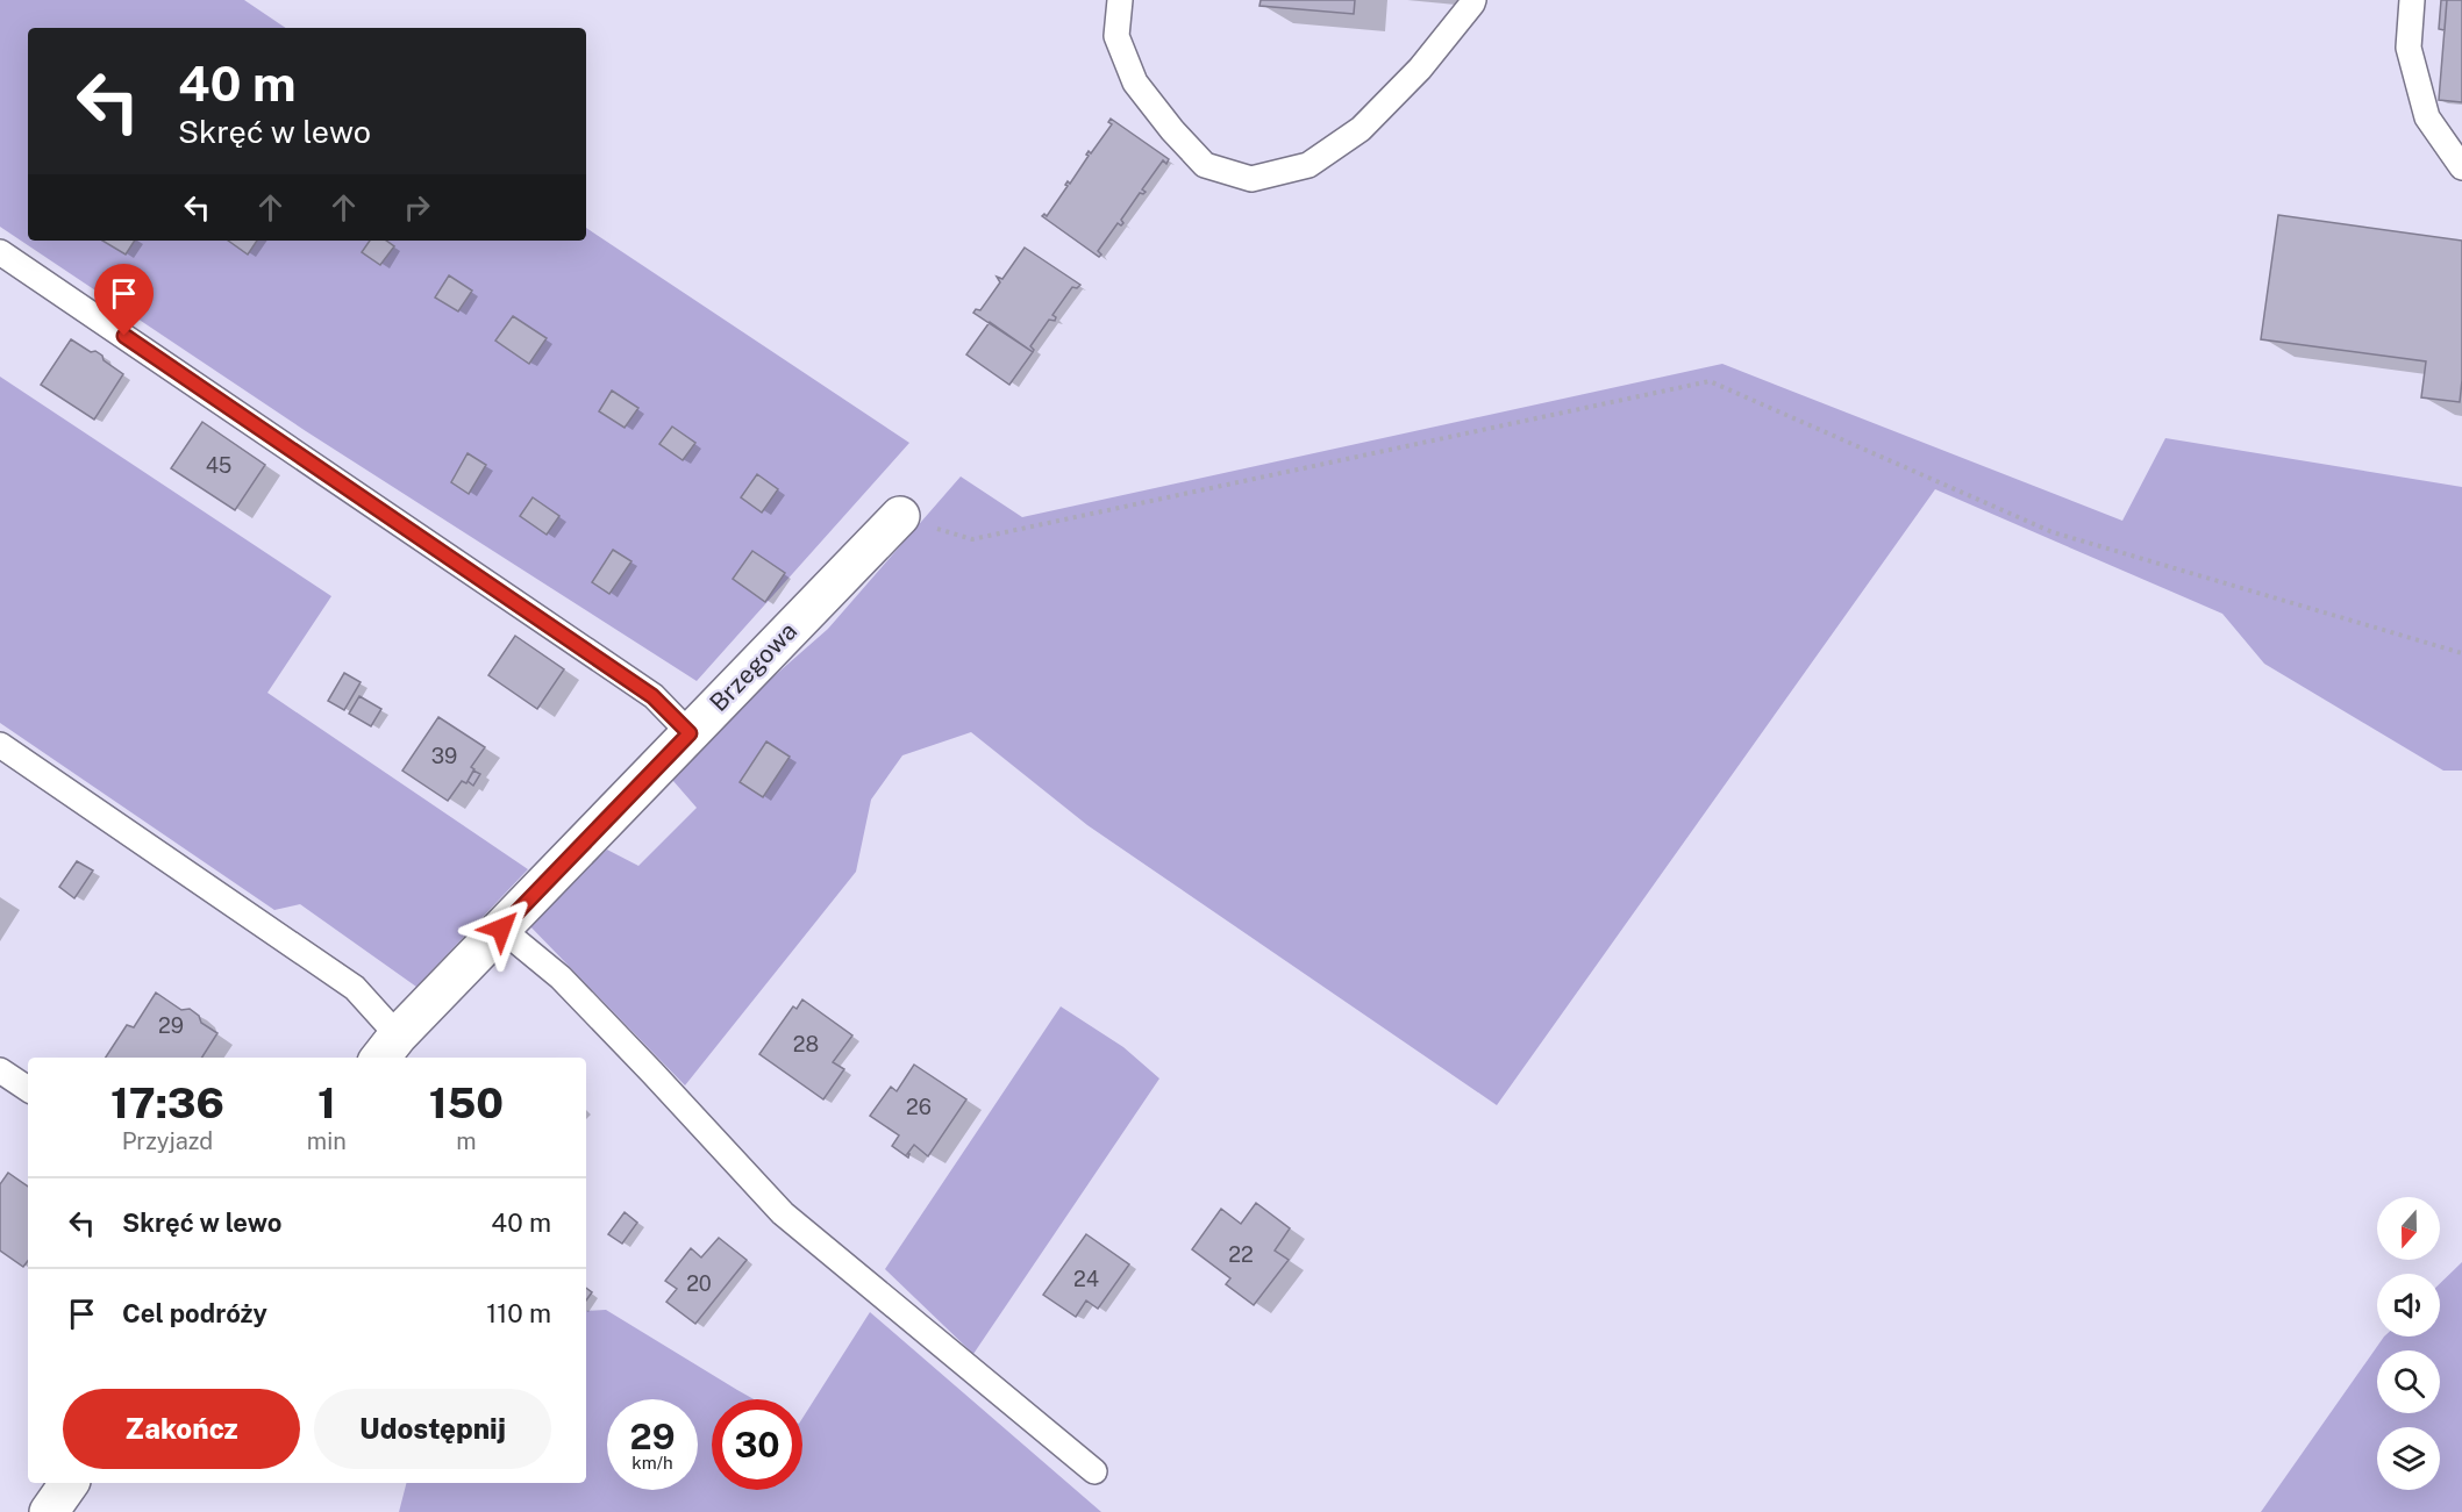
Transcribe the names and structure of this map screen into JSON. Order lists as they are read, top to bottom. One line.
{"streets":{"street":["Brzegowa"]},"house_numbers":["45","39","29","28","26","22","24","20"],"north":"bottom","page":{"turn":["40 m","Skręć w lewo"],"eta":["17:36","Przyjazd","1","min","150","m"],"list":[{"name":"Skręć w lewo","value":"40 m"},{"name":"Cel podróży","value":"110 m"}],"buttons":["Zakończ","Udostępnij"],"speed":"29 km/h","limit":"30"}}
